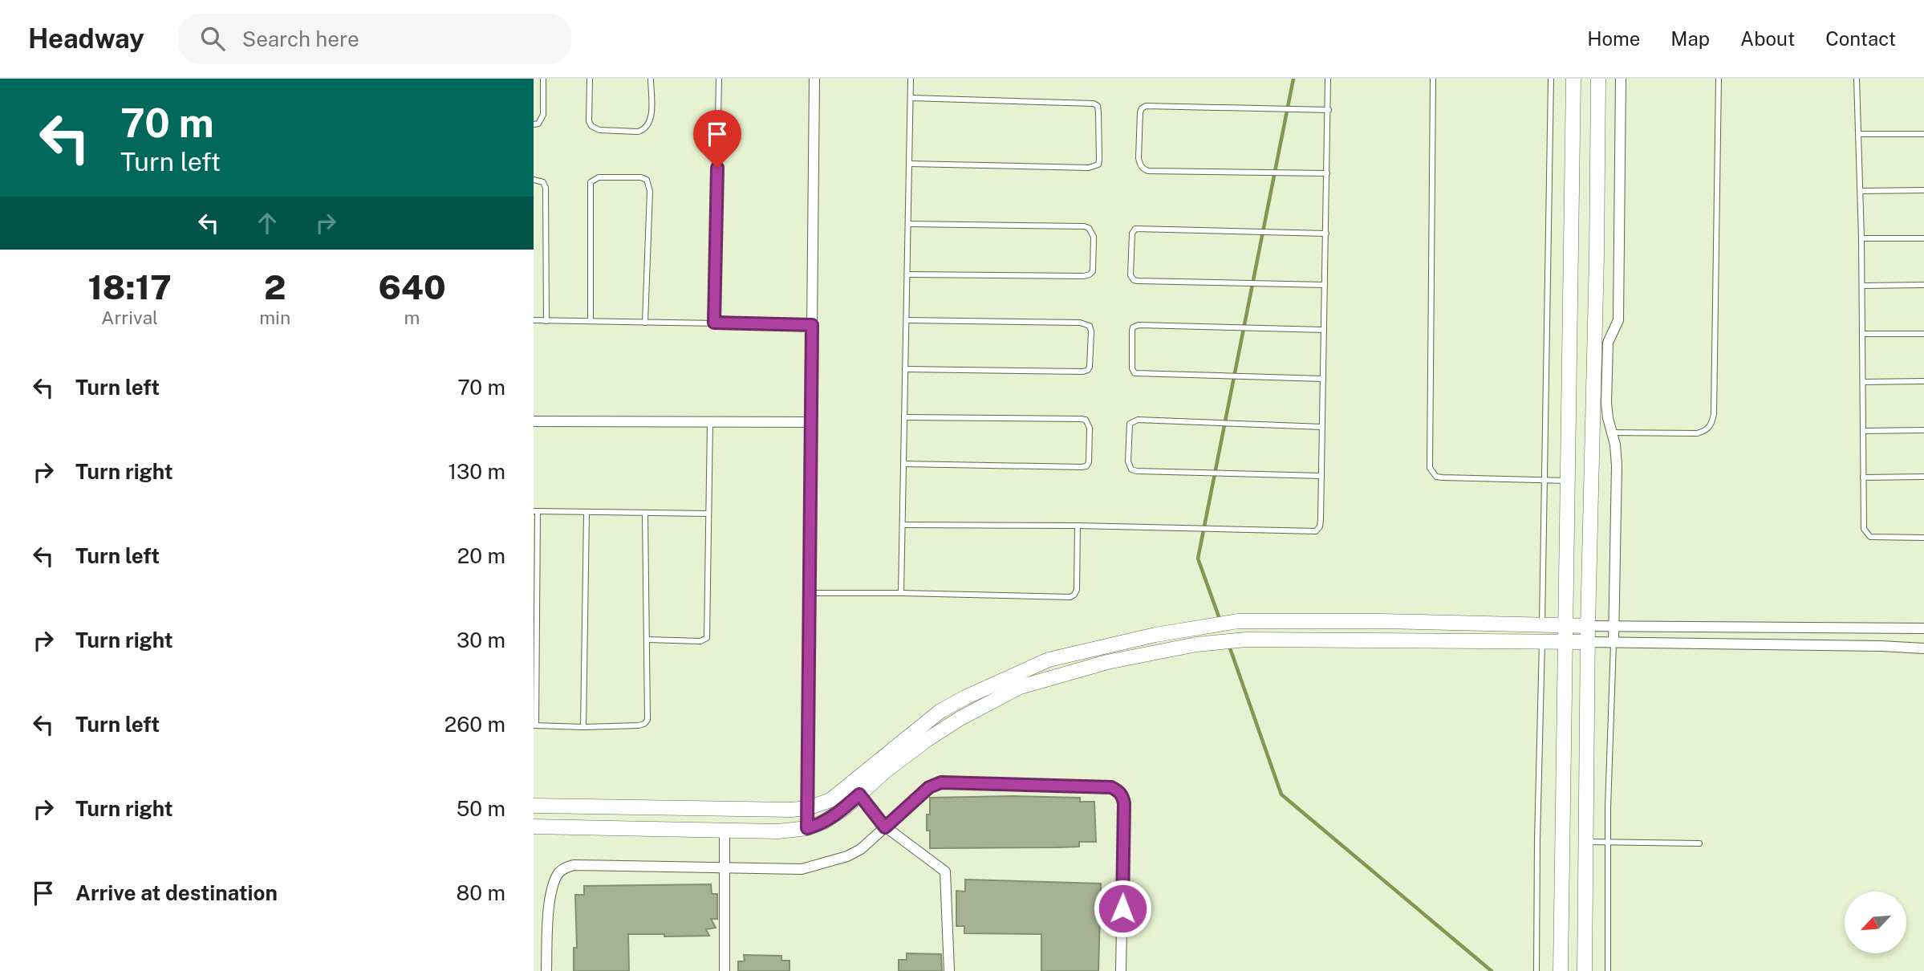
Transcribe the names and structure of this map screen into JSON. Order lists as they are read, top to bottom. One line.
{"north":"bottom left","page":{"header":"Headway","search":"Search here","nav":["Home","Map","About","Contact"],"turn":["70 m","Turn left"],"eta":["18:17","Arrival","2","min","640","m"],"list":[{"name":"Turn left","value":"70 m"},{"name":"Turn right","value":"130 m"},{"name":"Turn left","value":"20 m"},{"name":"Turn right","value":"30 m"},{"name":"Turn left","value":"260 m"},{"name":"Turn right","value":"50 m"},{"name":"Arrive at destination","value":"80 m"}]}}
